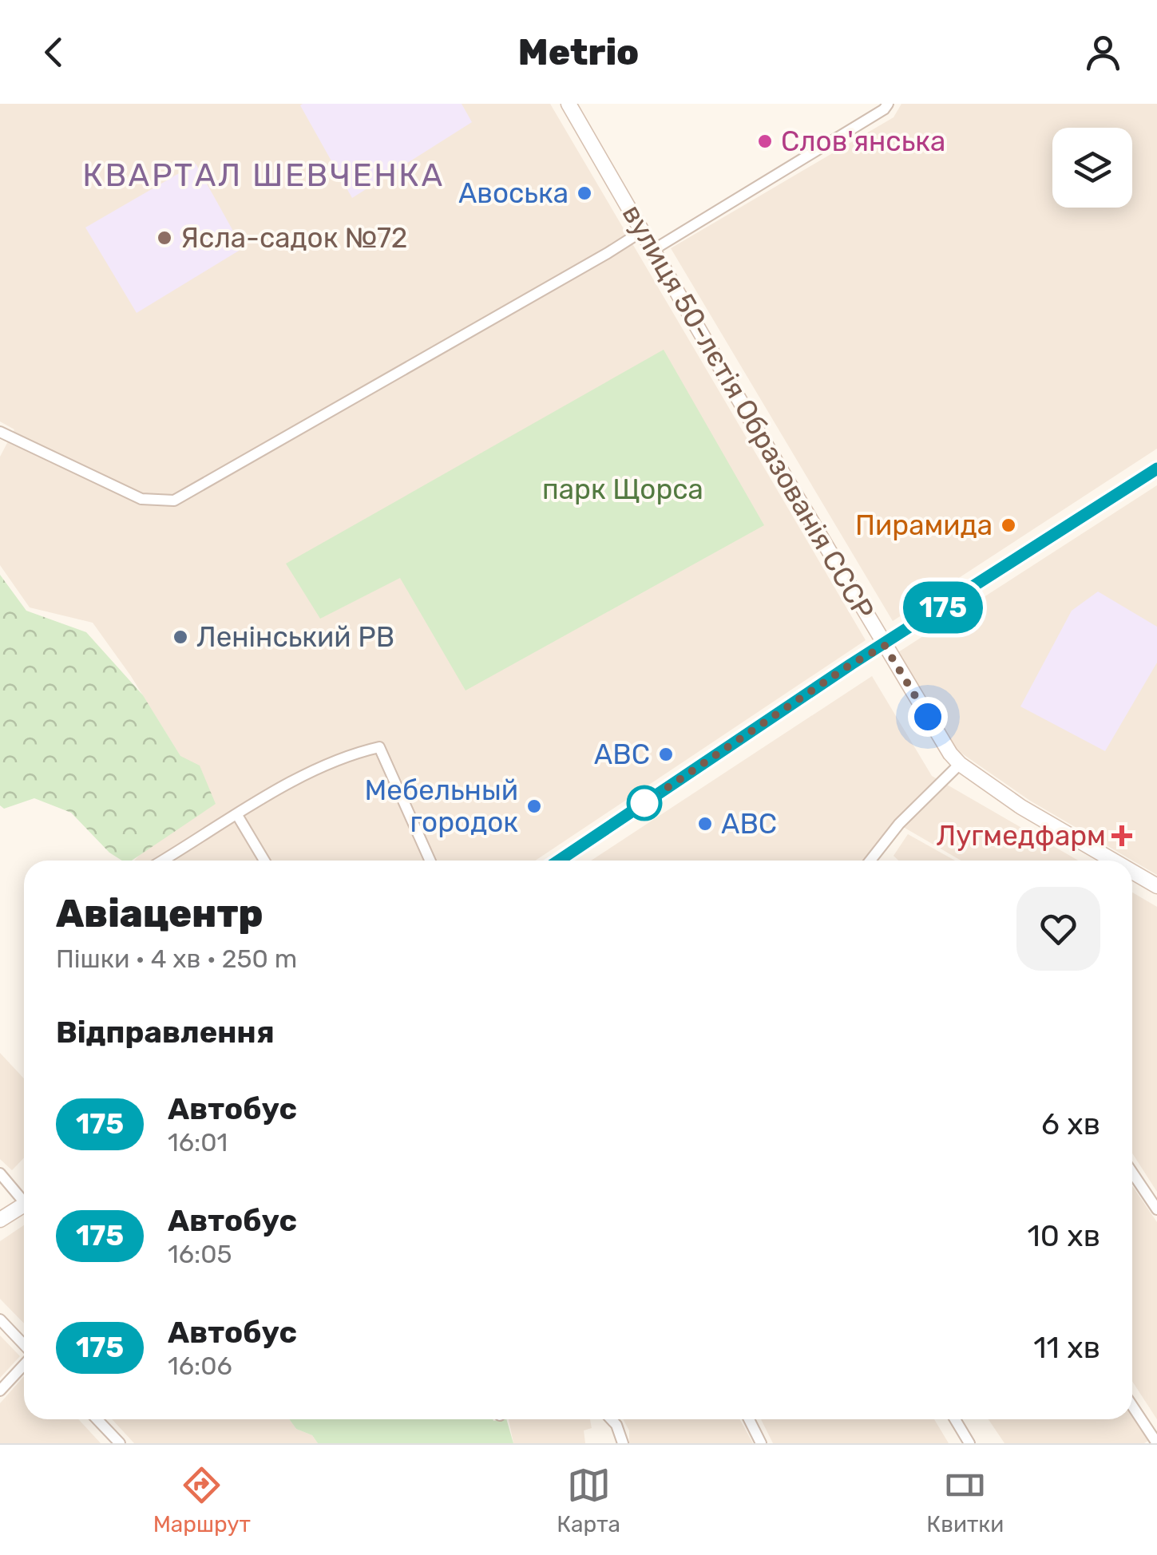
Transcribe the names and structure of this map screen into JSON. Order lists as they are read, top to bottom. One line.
{"streets":{"street":["вулиця 50-лєтія Образованія СССР"]},"districts":["КВАРТАЛ ШЕВЧЕНКА"],"parks":["парк Щорса"],"places":{"other":["Слов'янська","Авоська","Ясла-садок №72","Пирамида","Ленінський РВ","АВС","Мебельный городок","ABC"],"health":["Лугмедфарм"]},"lines":["bus line 175"],"page":{"header":"Metrio","on_map":"175","heading":[["Авіацентр","Пішки · 4 хв · 250 m"],"Відправлення"],"list":[{"mark":"175","name":"Автобус","note":"16:01","value":"6 хв"},{"mark":"175","name":"Автобус","note":"16:05","value":"10 хв"},{"mark":"175","name":"Автобус","note":"16:06","value":"11 хв"}],"tabs":["Маршрут","Карта","Квитки"]}}
